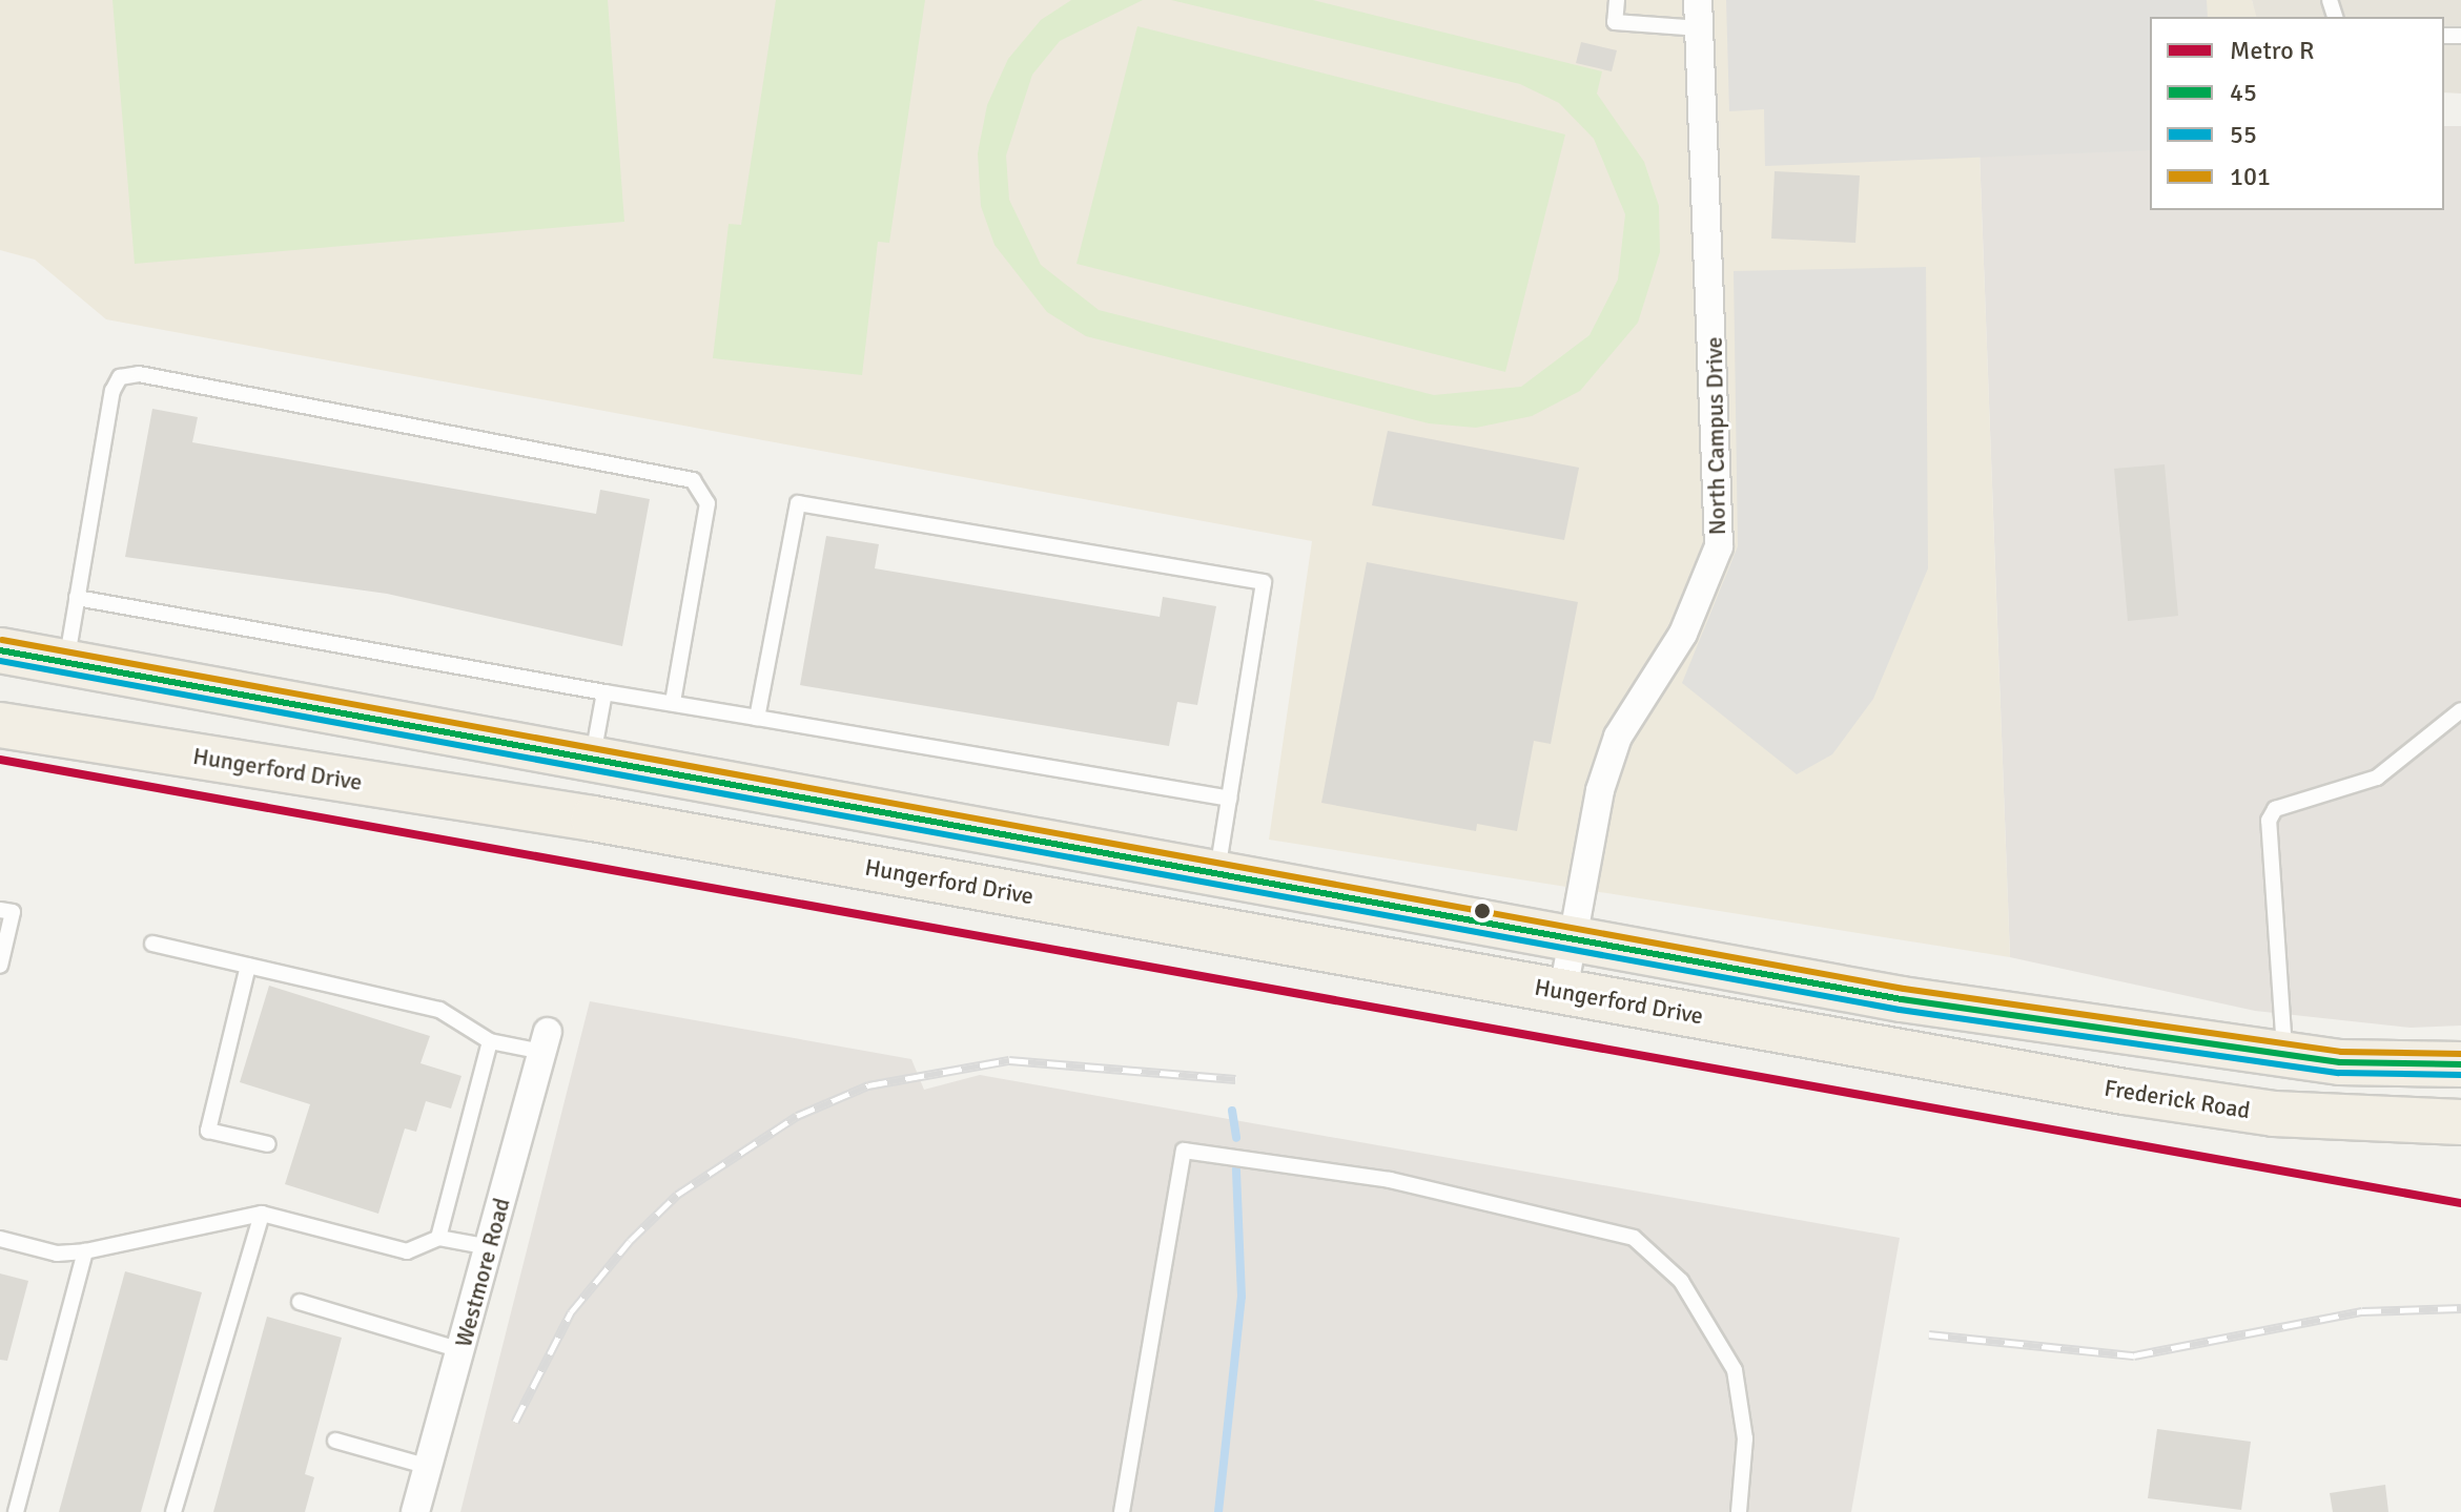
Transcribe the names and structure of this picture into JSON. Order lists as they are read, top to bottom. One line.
{"streets":{"main road":["Hungerford Drive","Frederick Road"],"street":["North Campus Drive","Westmore Road"]},"crossings":[["North Campus Drive","Hungerford Drive"],["Hungerford Drive","Frederick Road"]],"lines":["transit line 101","transit line 45","transit line 55","metro line R"],"legend":["Metro R","45","55","101"]}
